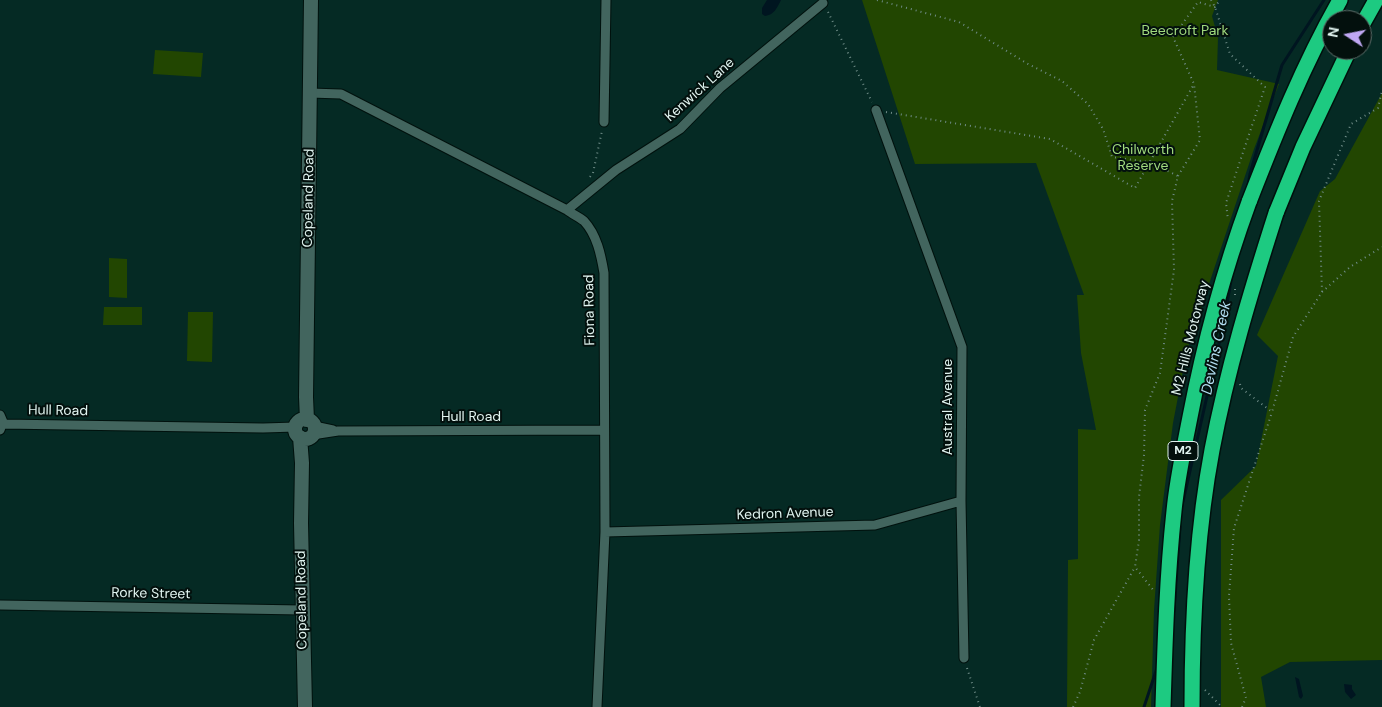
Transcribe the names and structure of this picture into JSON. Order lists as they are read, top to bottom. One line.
{"streets":{"highway":["M2 Hills Motorway","M2"],"main road":["Copeland Road"],"street":["Kenwick Lane","Fiona Road","Austral Avenue","Hull Road","Kedron Avenue","Rorke Street"]},"crossings":[["Kenwick Lane","Fiona Road"],["Copeland Road","Fiona Road"],["Copeland Road","Hull Road"],["Copeland Road","Rorke Street"],["Fiona Road","Hull Road"],["Fiona Road","Kedron Avenue"],["Austral Avenue","Kedron Avenue"]],"water":["Devlins Creek"],"parks":["Beecroft Park","Chilworth Reserve"],"north":"left"}
